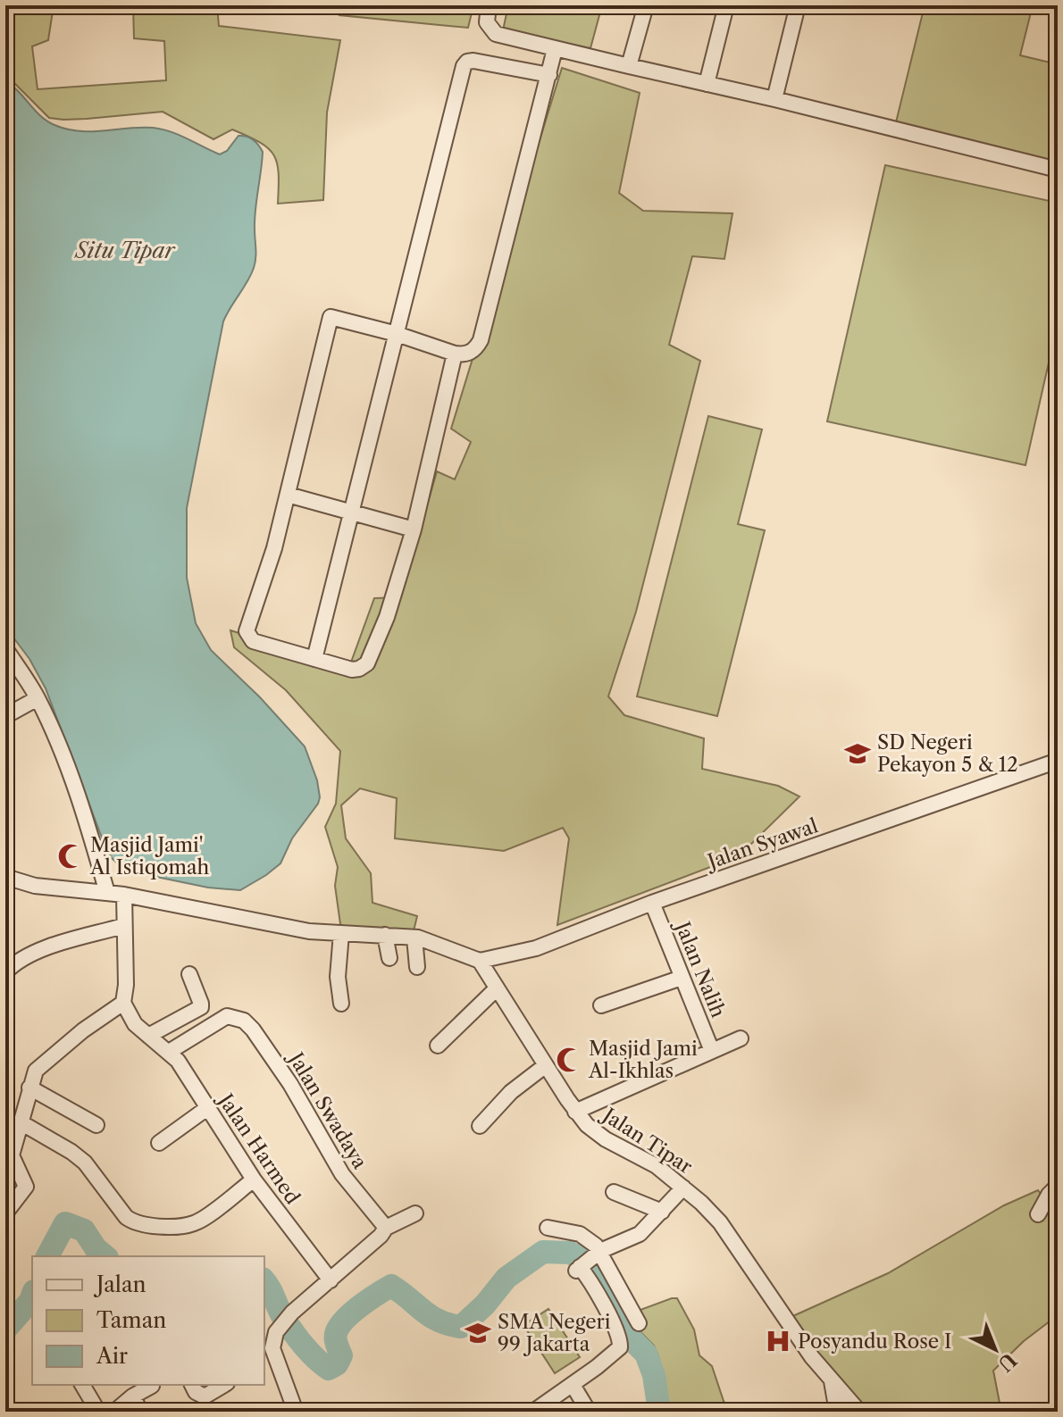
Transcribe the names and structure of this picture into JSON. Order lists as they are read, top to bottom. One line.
{"streets":{"street":["Jalan Syawal","Jalan Nalih","Jalan Swadaya","Jalan Tipar","Jalan Harmed"]},"crossings":[["Jalan Syawal","Jalan Nalih"],["Jalan Syawal","Jalan Tipar"],["Jalan Swadaya","Jalan Harmed"]],"water":["Situ Tipar"],"places":{"school or university":["SD Negeri Pekayon 5 & 12","SMA Negeri 99 Jakarta"],"mosque":["Masjid Jami' Al Istiqomah","Masjid Jami Al-Ikhlas"],"hospital":["Posyandu Rose I"]},"legend":["Jalan","Taman","Air"],"north":"bottom right"}
